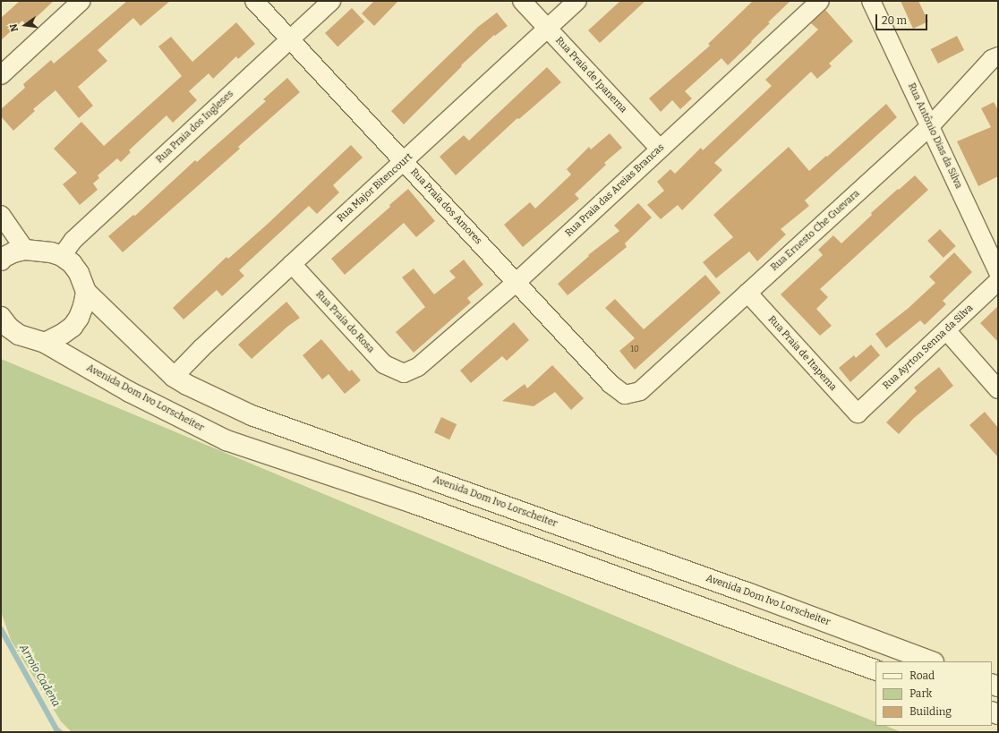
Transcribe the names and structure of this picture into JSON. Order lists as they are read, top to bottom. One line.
{"streets":{"main road":["Avenida Dom Ivo Lorscheiter"],"street":["Rua Praia de Ipanema","Rua Praia dos Ingleses","Rua Antônio Dias da Silva","Rua Major Bitencourt","Rua Praia das Areias Brancas","Rua Praia dos Amores","Rua Ernesto Che Guevara","Rua Praia do Rosa","Rua Ayrton Senna da Silva","Rua Praia de Itapema"]},"crossings":[["Rua Praia de Ipanema","Rua Major Bitencourt"],["Rua Praia de Ipanema","Rua Praia das Areias Brancas"],["Rua Praia dos Ingleses","Rua Praia dos Amores"],["Rua Praia dos Ingleses","Avenida Dom Ivo Lorscheiter"],["Rua Antônio Dias da Silva","Rua Ernesto Che Guevara"],["Rua Major Bitencourt","Rua Praia dos Amores"],["Rua Major Bitencourt","Rua Praia do Rosa"],["Rua Major Bitencourt","Avenida Dom Ivo Lorscheiter"],["Rua Praia das Areias Brancas","Rua Praia dos Amores"],["Rua Praia das Areias Brancas","Rua Praia do Rosa"],["Rua Praia dos Amores","Rua Ernesto Che Guevara"],["Rua Ernesto Che Guevara","Rua Praia de Itapema"],["Rua Ayrton Senna da Silva","Rua Praia de Itapema"]],"water":["Arroio Cadena"],"house_numbers":["10"],"legend":["Road","Park","Building"],"scale_bar":"20 m","north":"left"}
